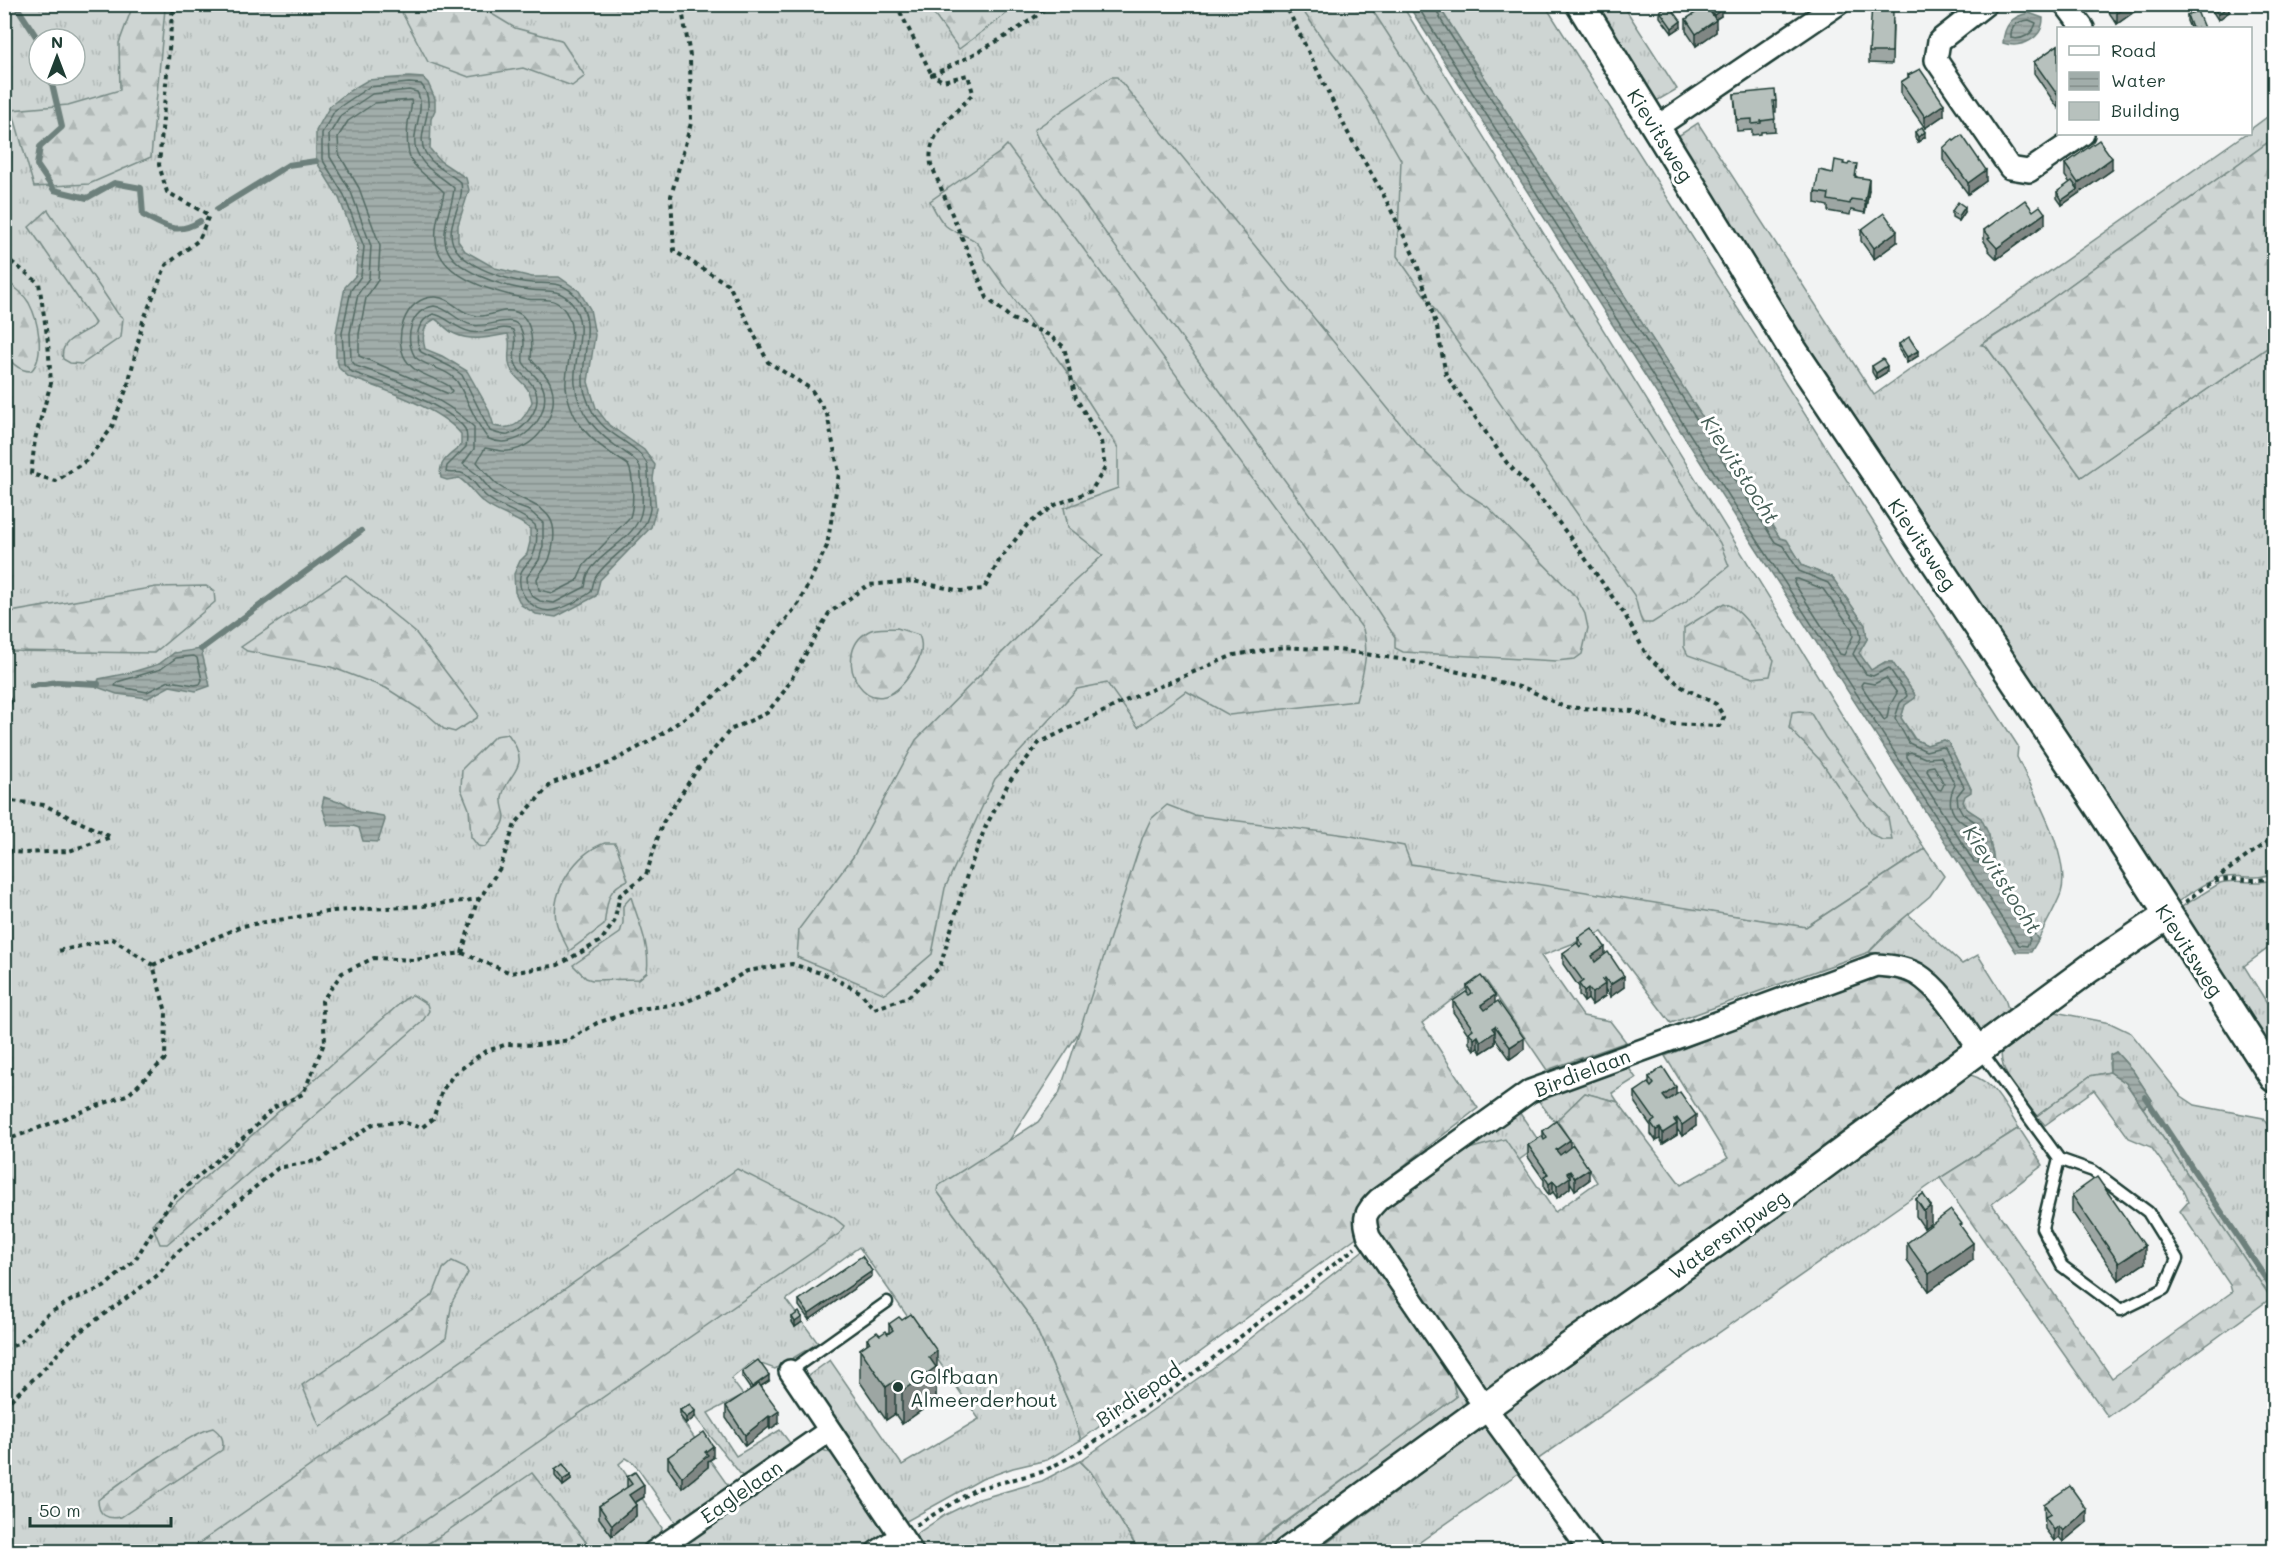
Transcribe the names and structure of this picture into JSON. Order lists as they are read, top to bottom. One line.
{"streets":{"street":["Kievitsweg","Birdielaan","Watersnipweg","Eaglelaan"],"path":["Birdiepad"]},"crossings":[["Kievitsweg","Watersnipweg"],["Birdielaan","Watersnipweg"],["Birdielaan","Birdiepad"]],"water":["Kievitstocht"],"places":["Golfbaan Almeerderhout"],"legend":["Road","Water","Building"],"scale_bar":"50 m","north":"top"}
